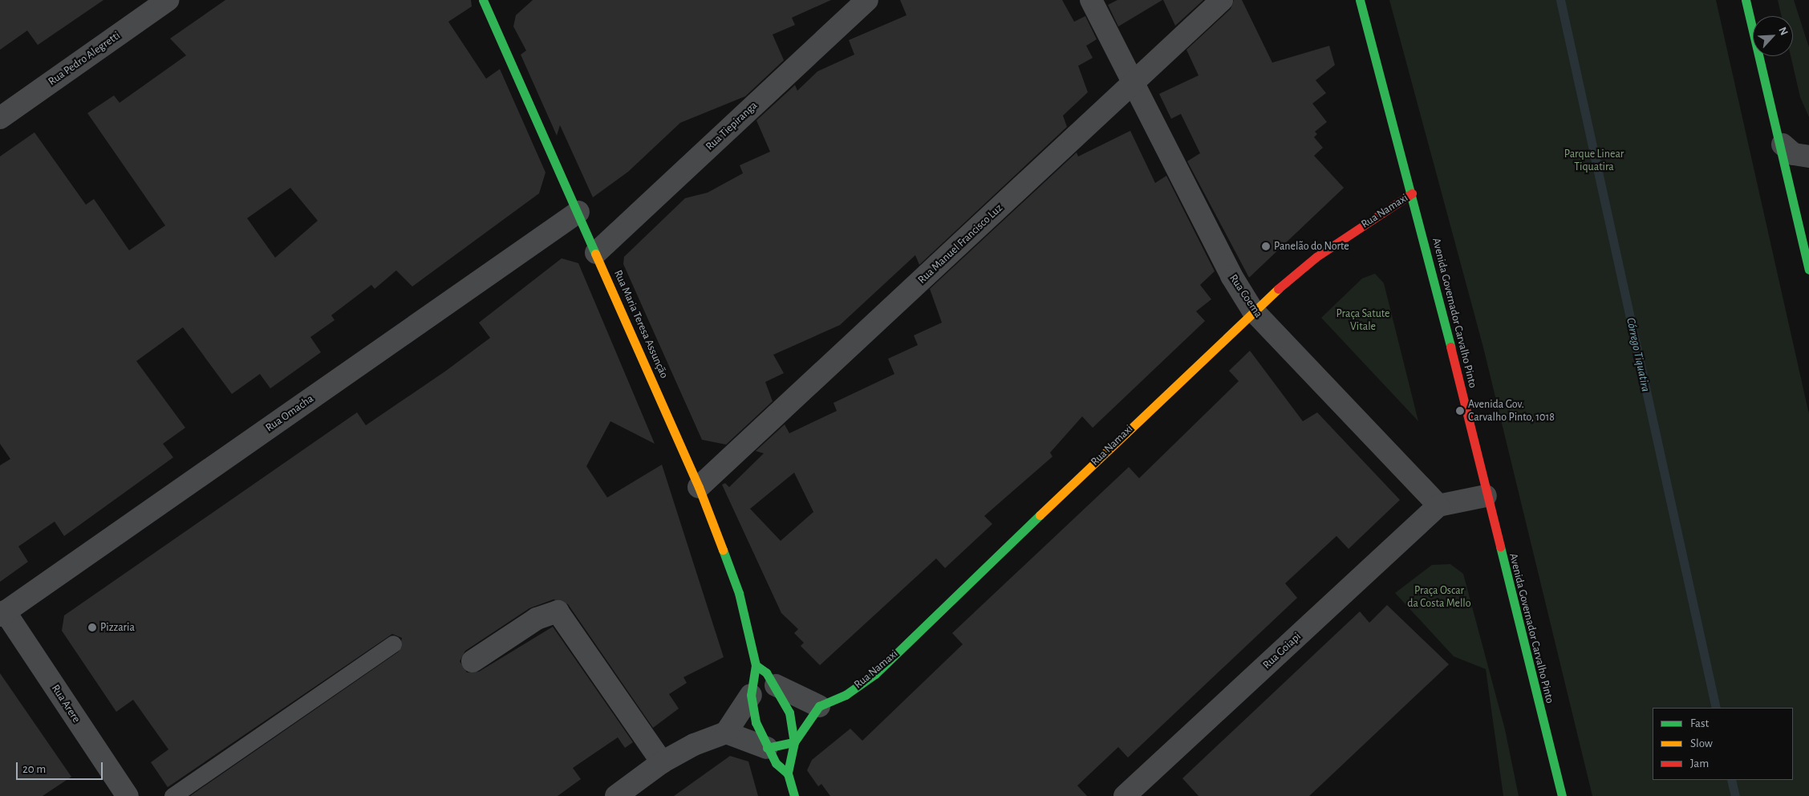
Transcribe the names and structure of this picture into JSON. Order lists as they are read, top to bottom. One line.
{"streets":{"street":["Rua Pedro Alegretti","Rua Tiepiranga","Rua Namaxi","Rua Manuel Francisco Luz","Rua Coema","Avenida Governador Carvalho Pinto","Rua Maria Teresa Assunção","Rua Omacha","Rua Goiapi","Rua Arere"]},"crossings":[["Rua Tiepiranga","Rua Maria Teresa Assunção"],["Rua Namaxi","Rua Coema"],["Rua Namaxi","Avenida Governador Carvalho Pinto"],["Rua Manuel Francisco Luz","Rua Coema"],["Rua Manuel Francisco Luz","Rua Maria Teresa Assunção"],["Rua Coema","Rua Goiapi"],["Rua Maria Teresa Assunção","Rua Omacha"],["Rua Omacha","Rua Arere"]],"water":["Córrego Tiquatira"],"parks":["Parque Linear Tiquatira","Praça Satute Vitale","Praça Oscar da Costa Mello"],"places":["Panelão do Norte","Avenida Gov. Carvalho Pinto, 1018","Pizzaria"],"legend":["Fast","Slow","Jam"],"scale_bar":"20 m","north":"top right"}
